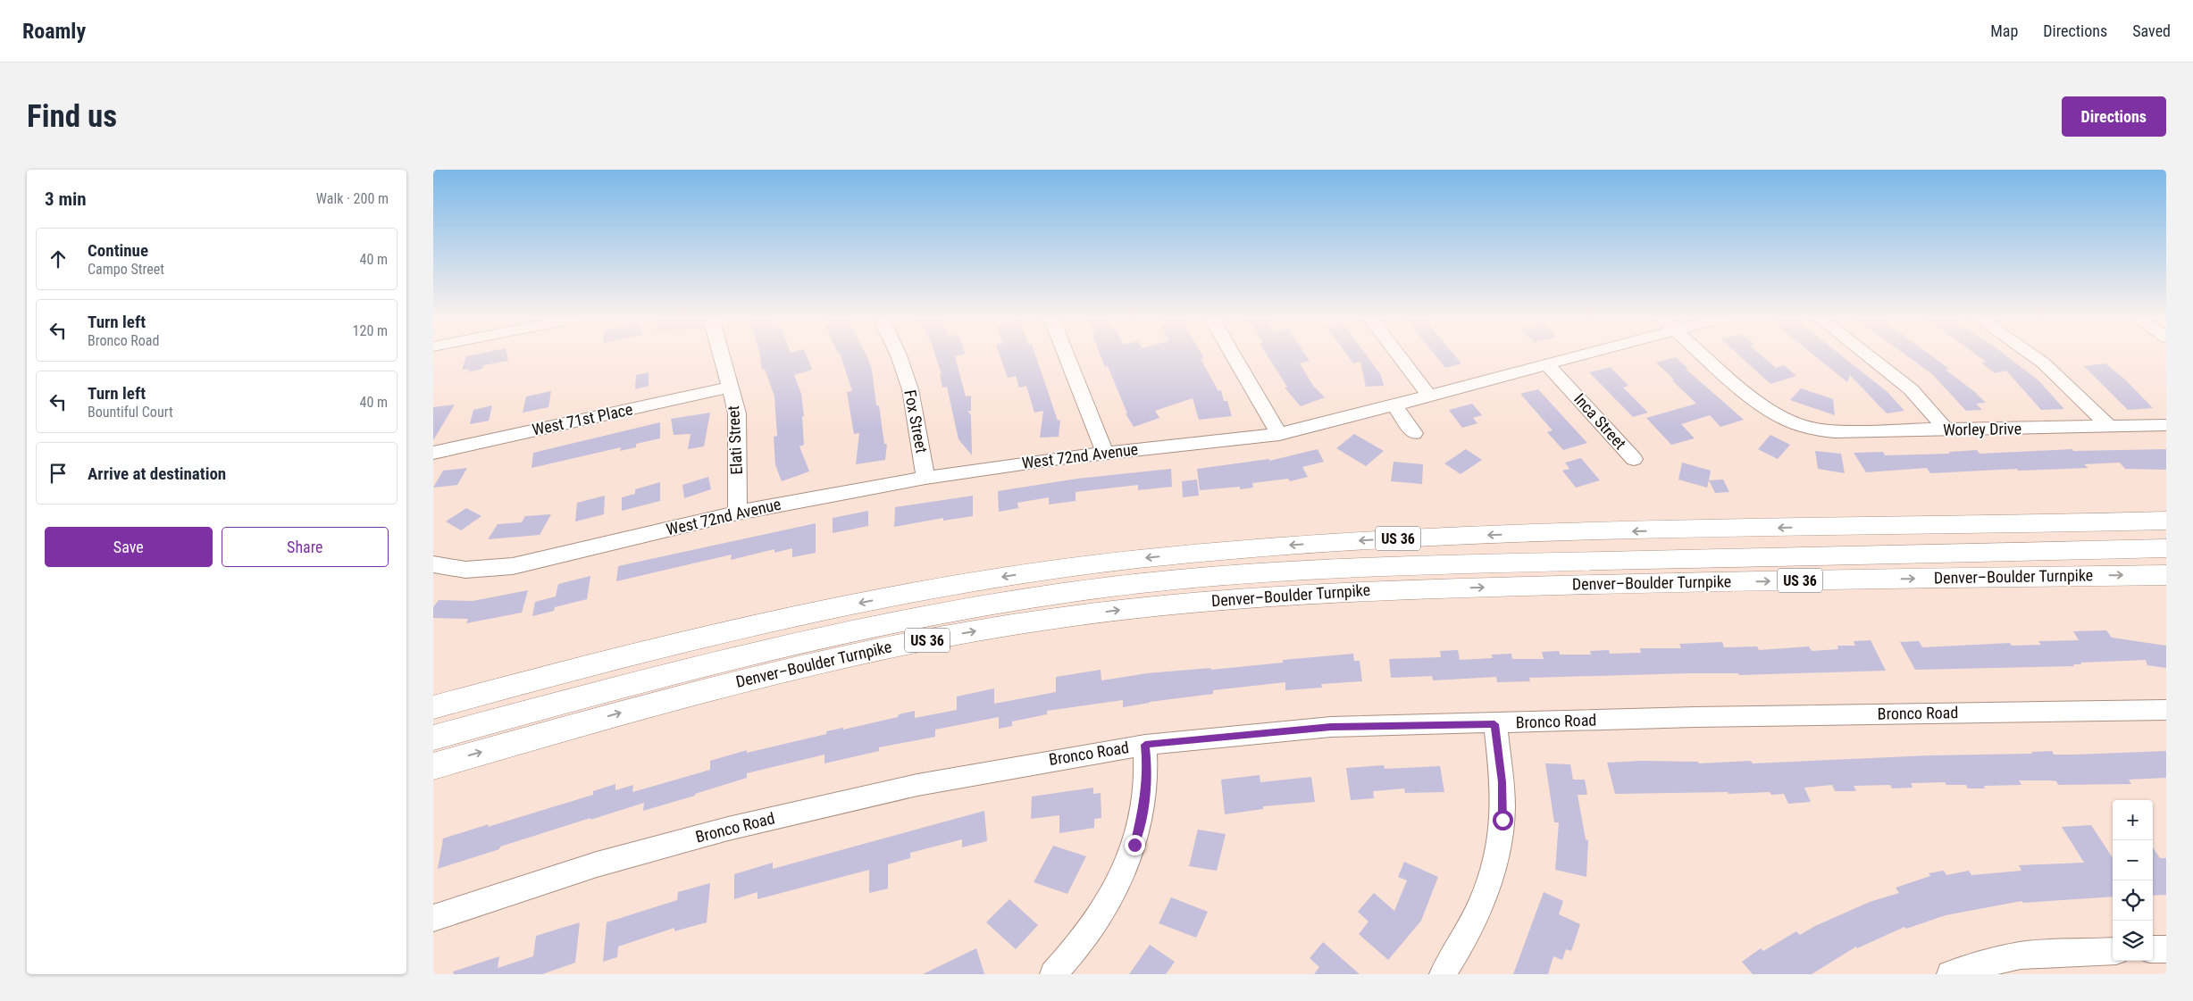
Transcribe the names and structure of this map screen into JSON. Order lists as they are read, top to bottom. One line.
{"streets":{"highway":["US 36","Denver–Boulder Turnpike"],"street":["West 71st Place","Fox Street","Inca Street","Worley Drive","Elati Street","West 72nd Avenue","Bronco Road"]},"crossings":[["West 71st Place","Elati Street"],["Fox Street","West 72nd Avenue"],["Inca Street","West 72nd Avenue"],["Elati Street","West 72nd Avenue"]],"page":{"header":"Roamly","nav":["Map","Directions","Saved"],"buttons":["Directions",["Save","Share"]],"title":"Find us","heading":["3 min","Walk · 200 m"],"list":[["Continue","Campo Street","40 m"],["Turn left","Bronco Road","120 m"],["Turn left","Bountiful Court","40 m"],"Arrive at destination"],"map_buttons":["+","−"]}}
